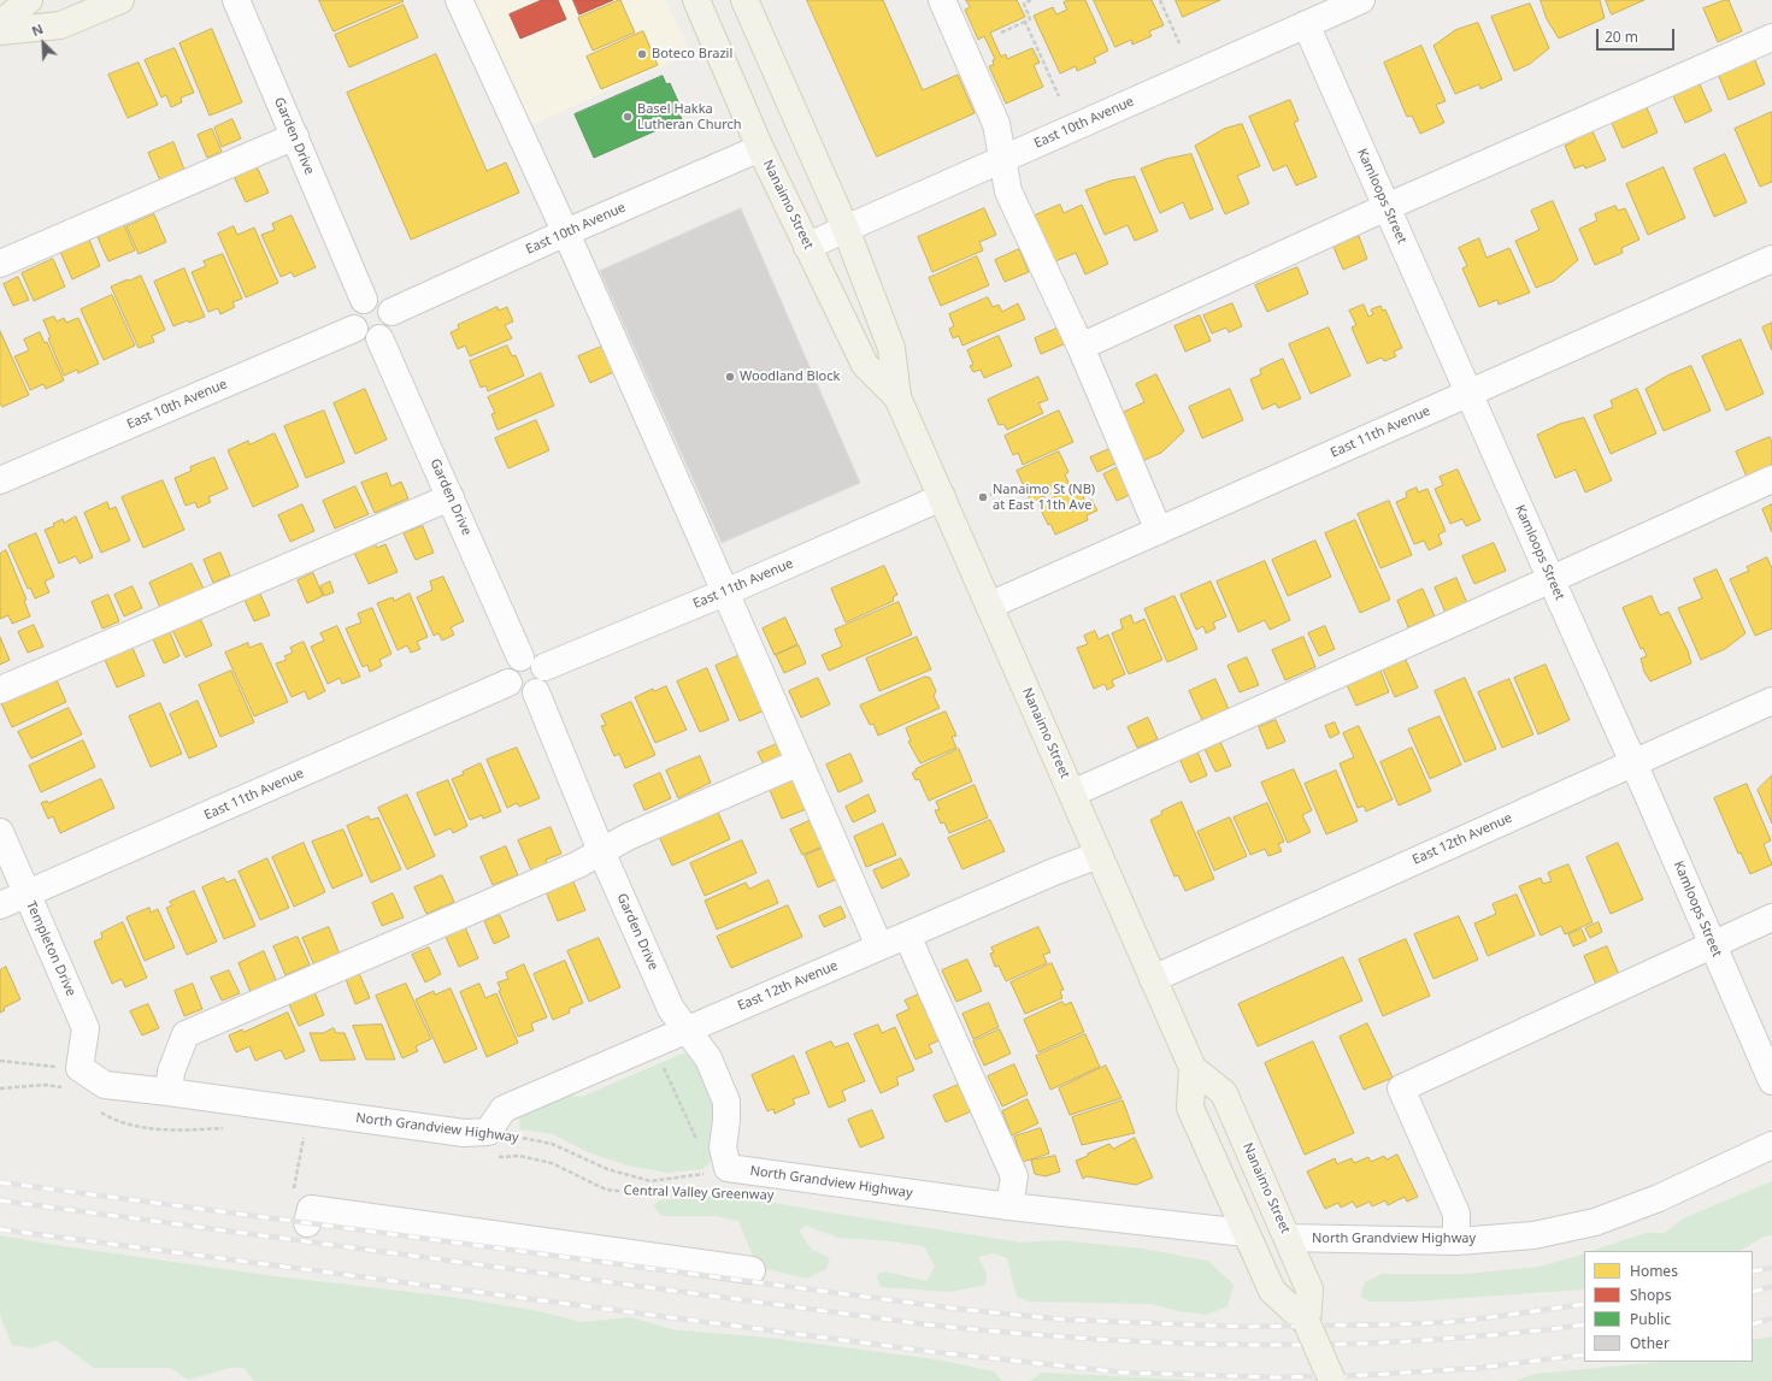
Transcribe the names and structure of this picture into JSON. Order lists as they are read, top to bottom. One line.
{"streets":{"main road":["Nanaimo Street"],"street":["East 10th Avenue","Garden Drive","Kamloops Street","East 11th Avenue","East 12th Avenue","Templeton Drive","North Grandview Highway"],"path":["Central Valley Greenway"]},"crossings":[["East 10th Avenue","Garden Drive"],["East 10th Avenue","Kamloops Street"],["East 10th Avenue","Nanaimo Street"],["Garden Drive","East 11th Avenue"],["Garden Drive","East 12th Avenue"],["Garden Drive","North Grandview Highway"],["Garden Drive","Central Valley Greenway"],["Kamloops Street","East 11th Avenue"],["Kamloops Street","East 12th Avenue"],["Nanaimo Street","East 11th Avenue"],["Nanaimo Street","East 12th Avenue"],["Nanaimo Street","North Grandview Highway"],["East 11th Avenue","Templeton Drive"],["East 12th Avenue","North Grandview Highway"],["Templeton Drive","North Grandview Highway"],["North Grandview Highway","Central Valley Greenway"]],"places":["Boteco Brazil","Basel Hakka Lutheran Church","Woodland Block","Nanaimo St (NB) at East 11th Ave"],"legend":["Homes","Shops","Public","Other"],"scale_bar":"20 m","north":"top left"}
